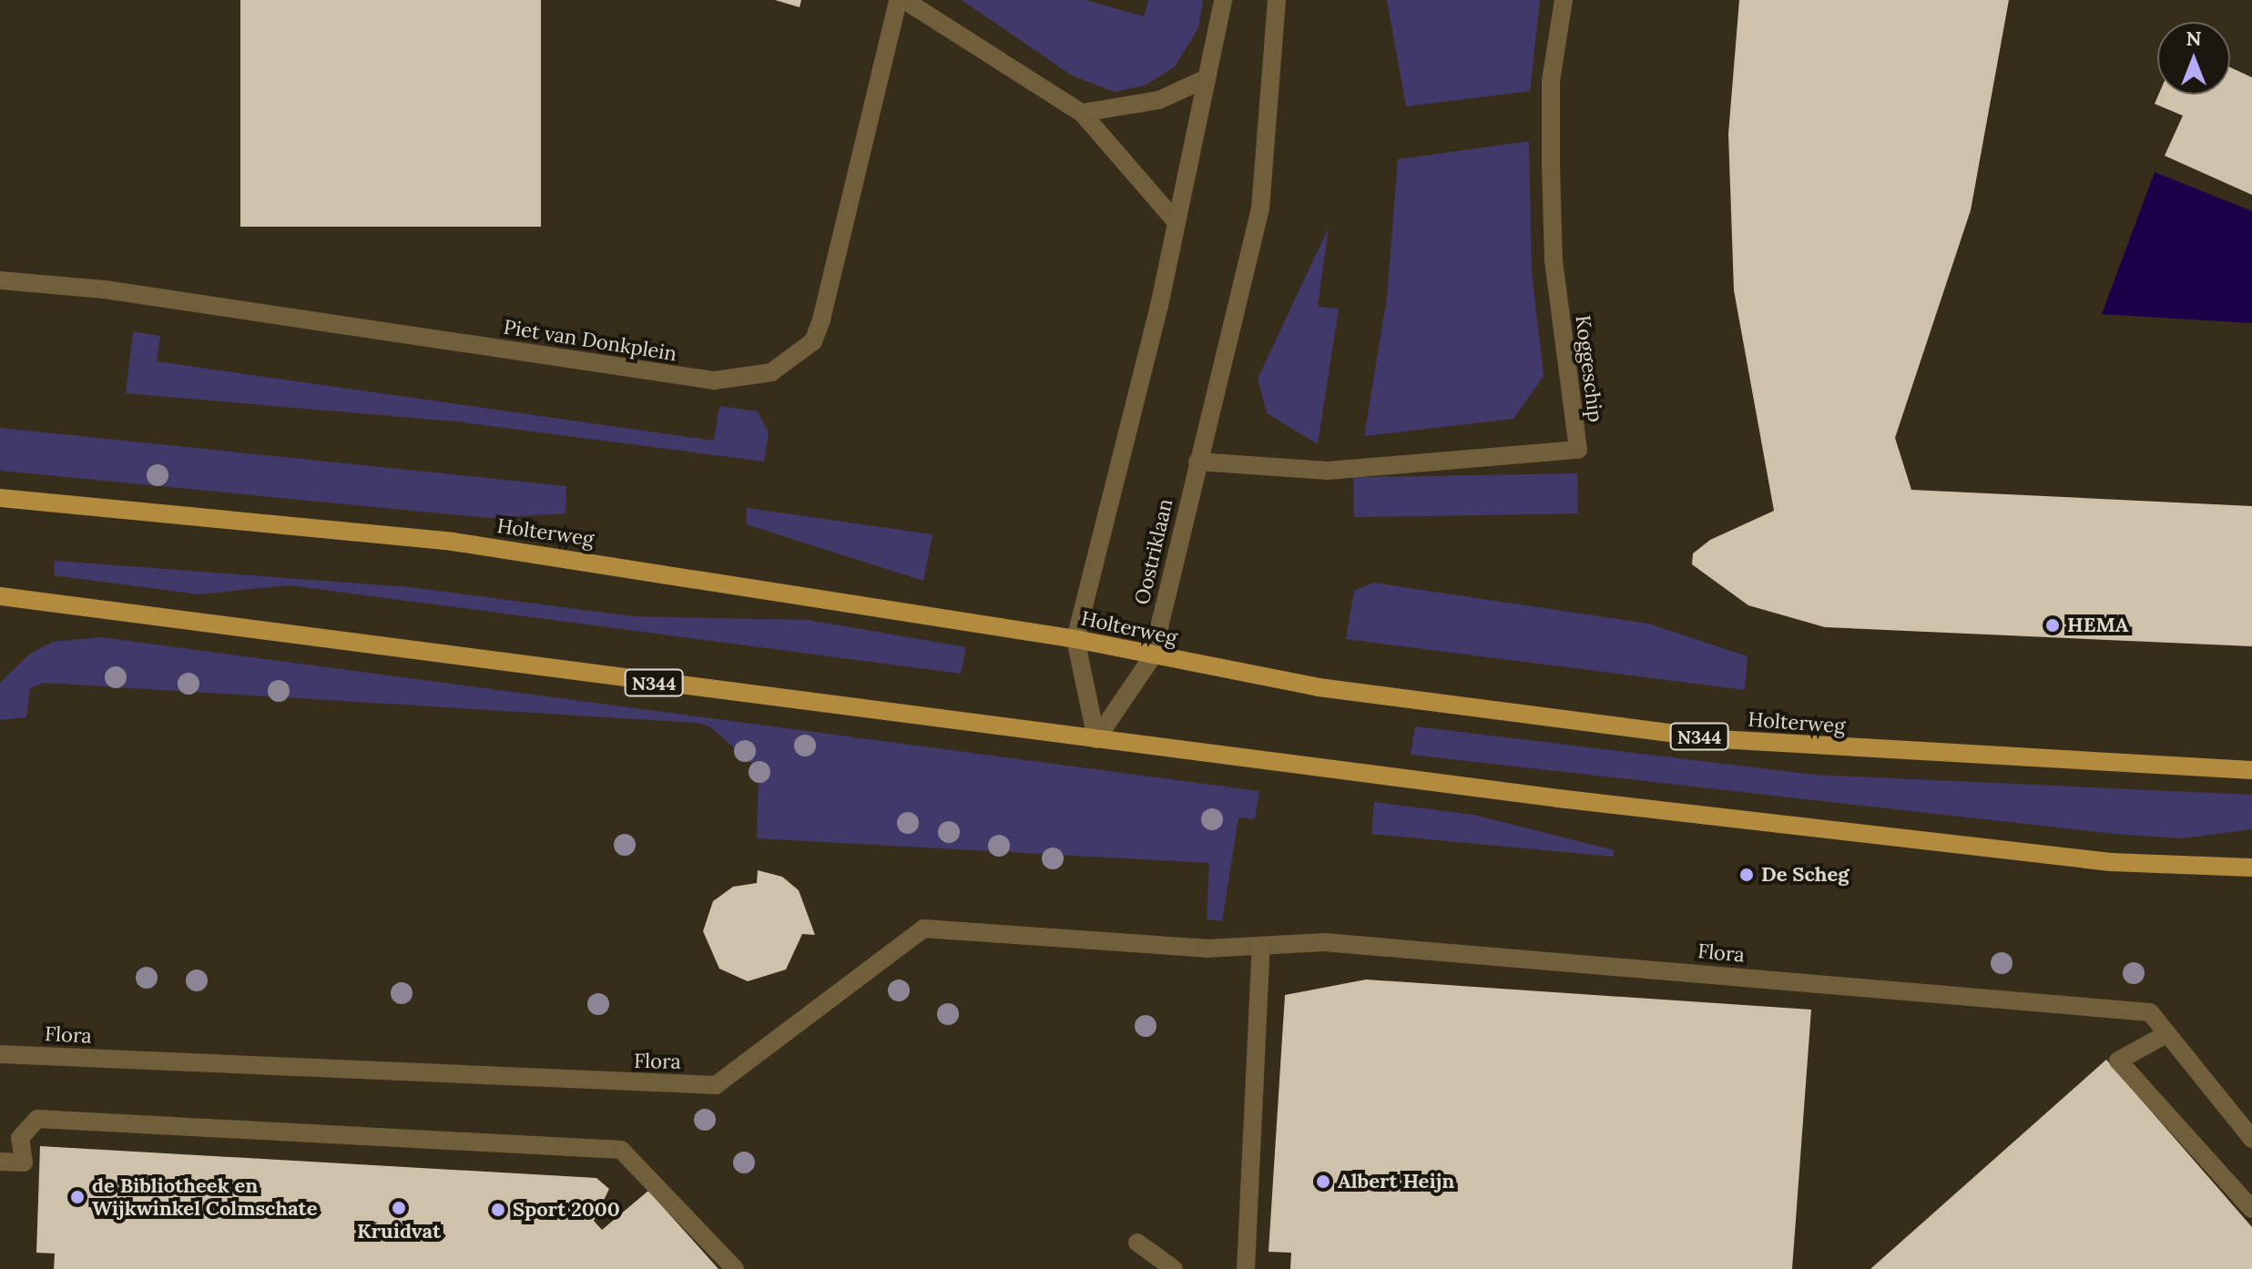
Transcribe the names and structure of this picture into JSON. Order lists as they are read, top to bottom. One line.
{"streets":{"main road":["Holterweg","N344"],"street":["Piet van Donkplein","Koggeschip","Oostriklaan","Flora"]},"crossings":[["Koggeschip","Oostriklaan"],["Holterweg","Oostriklaan"],["Oostriklaan","N344"]],"places":["HEMA","De Scheg","Albert Heijn","de Bibliotheek en Wijkwinkel Colmschate","Kruidvat","Sport 2000"],"north":"top"}
